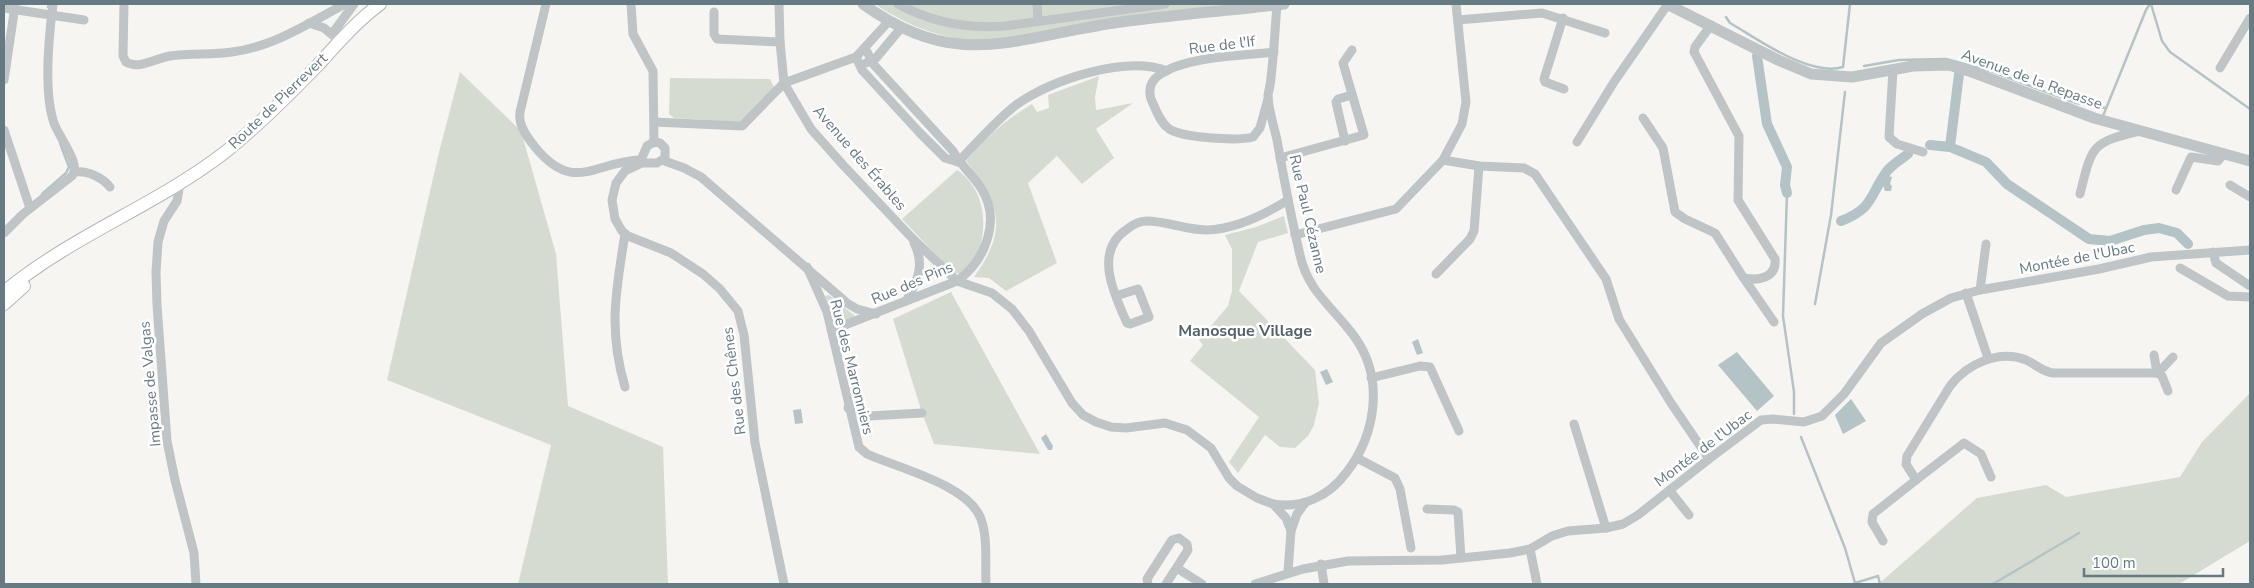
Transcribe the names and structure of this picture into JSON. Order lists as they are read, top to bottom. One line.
{"streets":{"main road":["Route de Pierrevert"],"street":["Rue de l'If","Avenue de la Repasse","Avenue des Érables","Rue Paul Cézanne","Montée de l'Ubac","Rue des Pins","Rue des Marronniers","Rue des Chênes","Impasse de Valgas"]},"crossings":[["Rue de l'If","Rue Paul Cézanne"],["Route de Pierrevert","Impasse de Valgas"],["Avenue des Érables","Rue des Pins"],["Rue des Pins","Rue des Marronniers"]],"districts":["Manosque Village"],"scale_bar":"100 m"}
